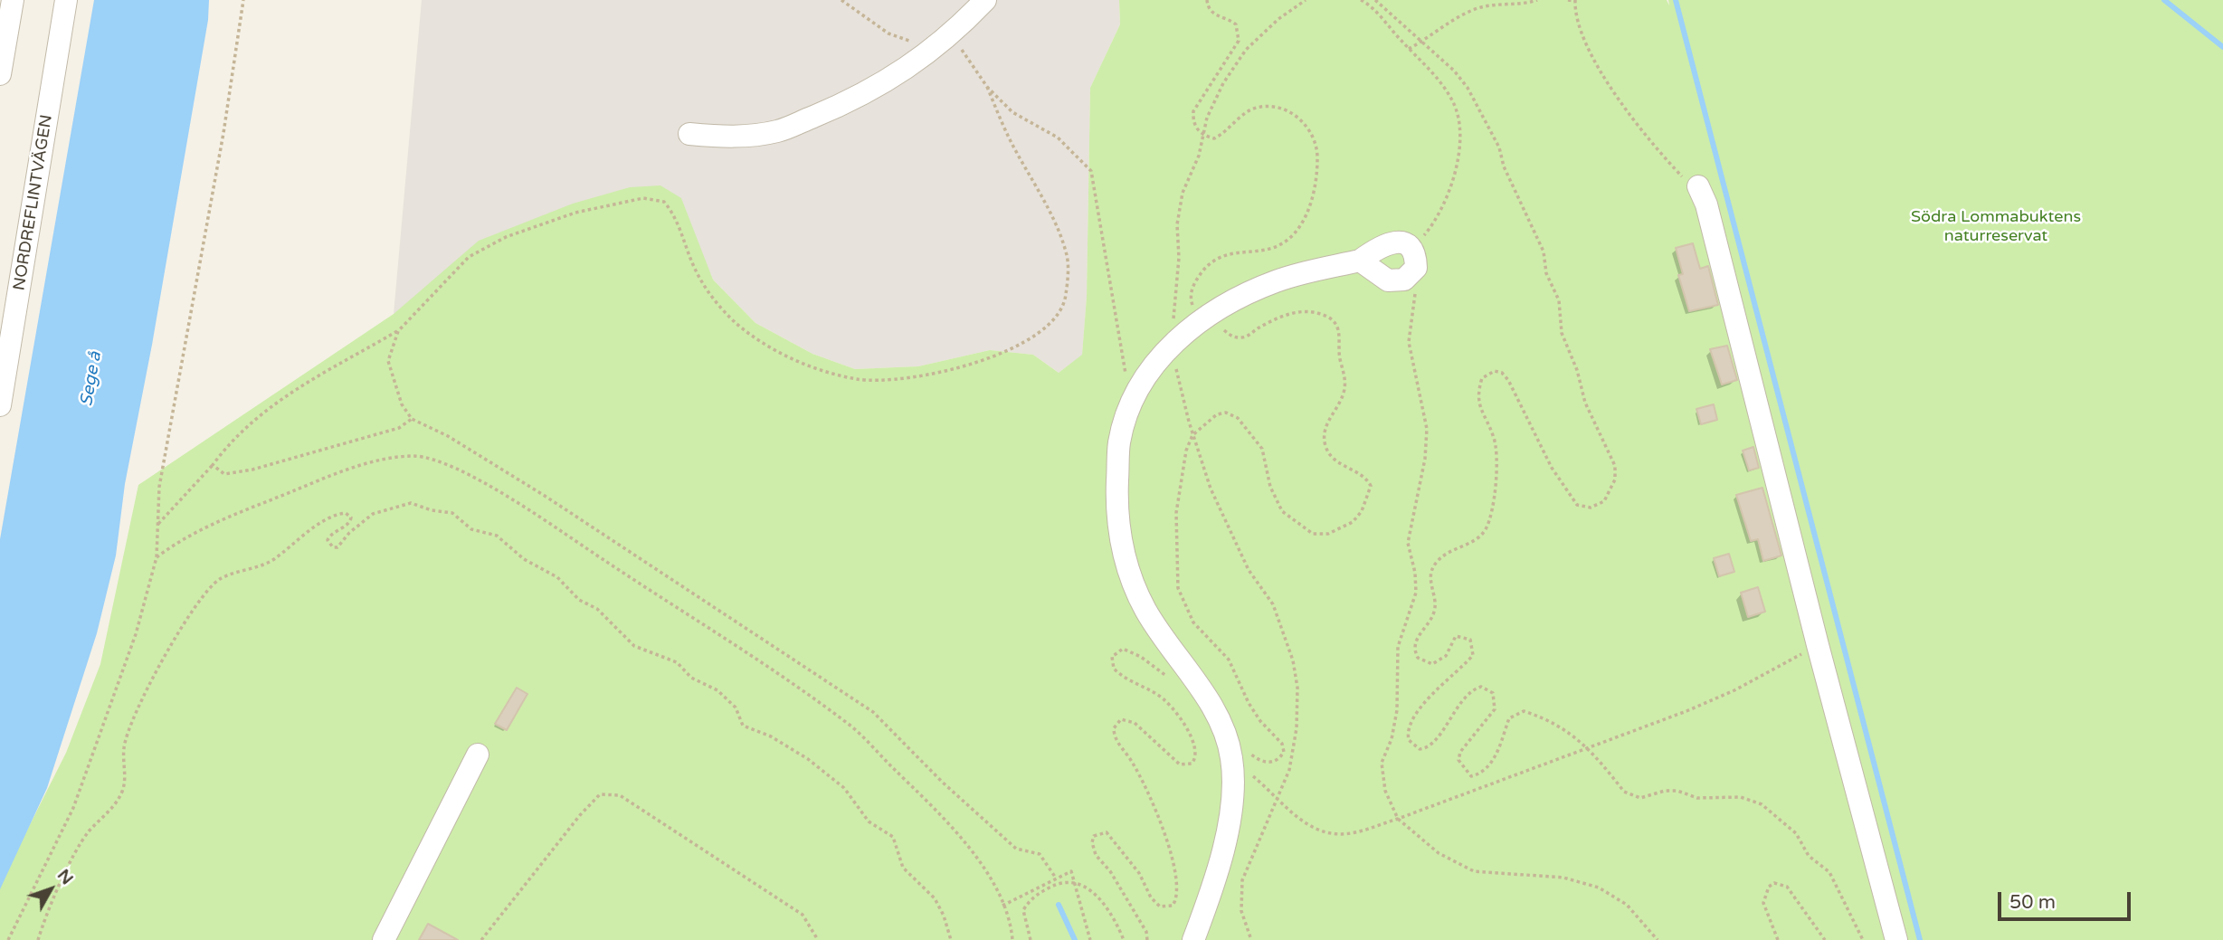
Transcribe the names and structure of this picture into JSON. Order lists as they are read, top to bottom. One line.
{"streets":{"street":["NORDREFLINTVÄGEN"]},"water":["Sege å"],"parks":["Södra Lommabuktens naturreservat"],"scale_bar":"50 m","north":"top right"}
